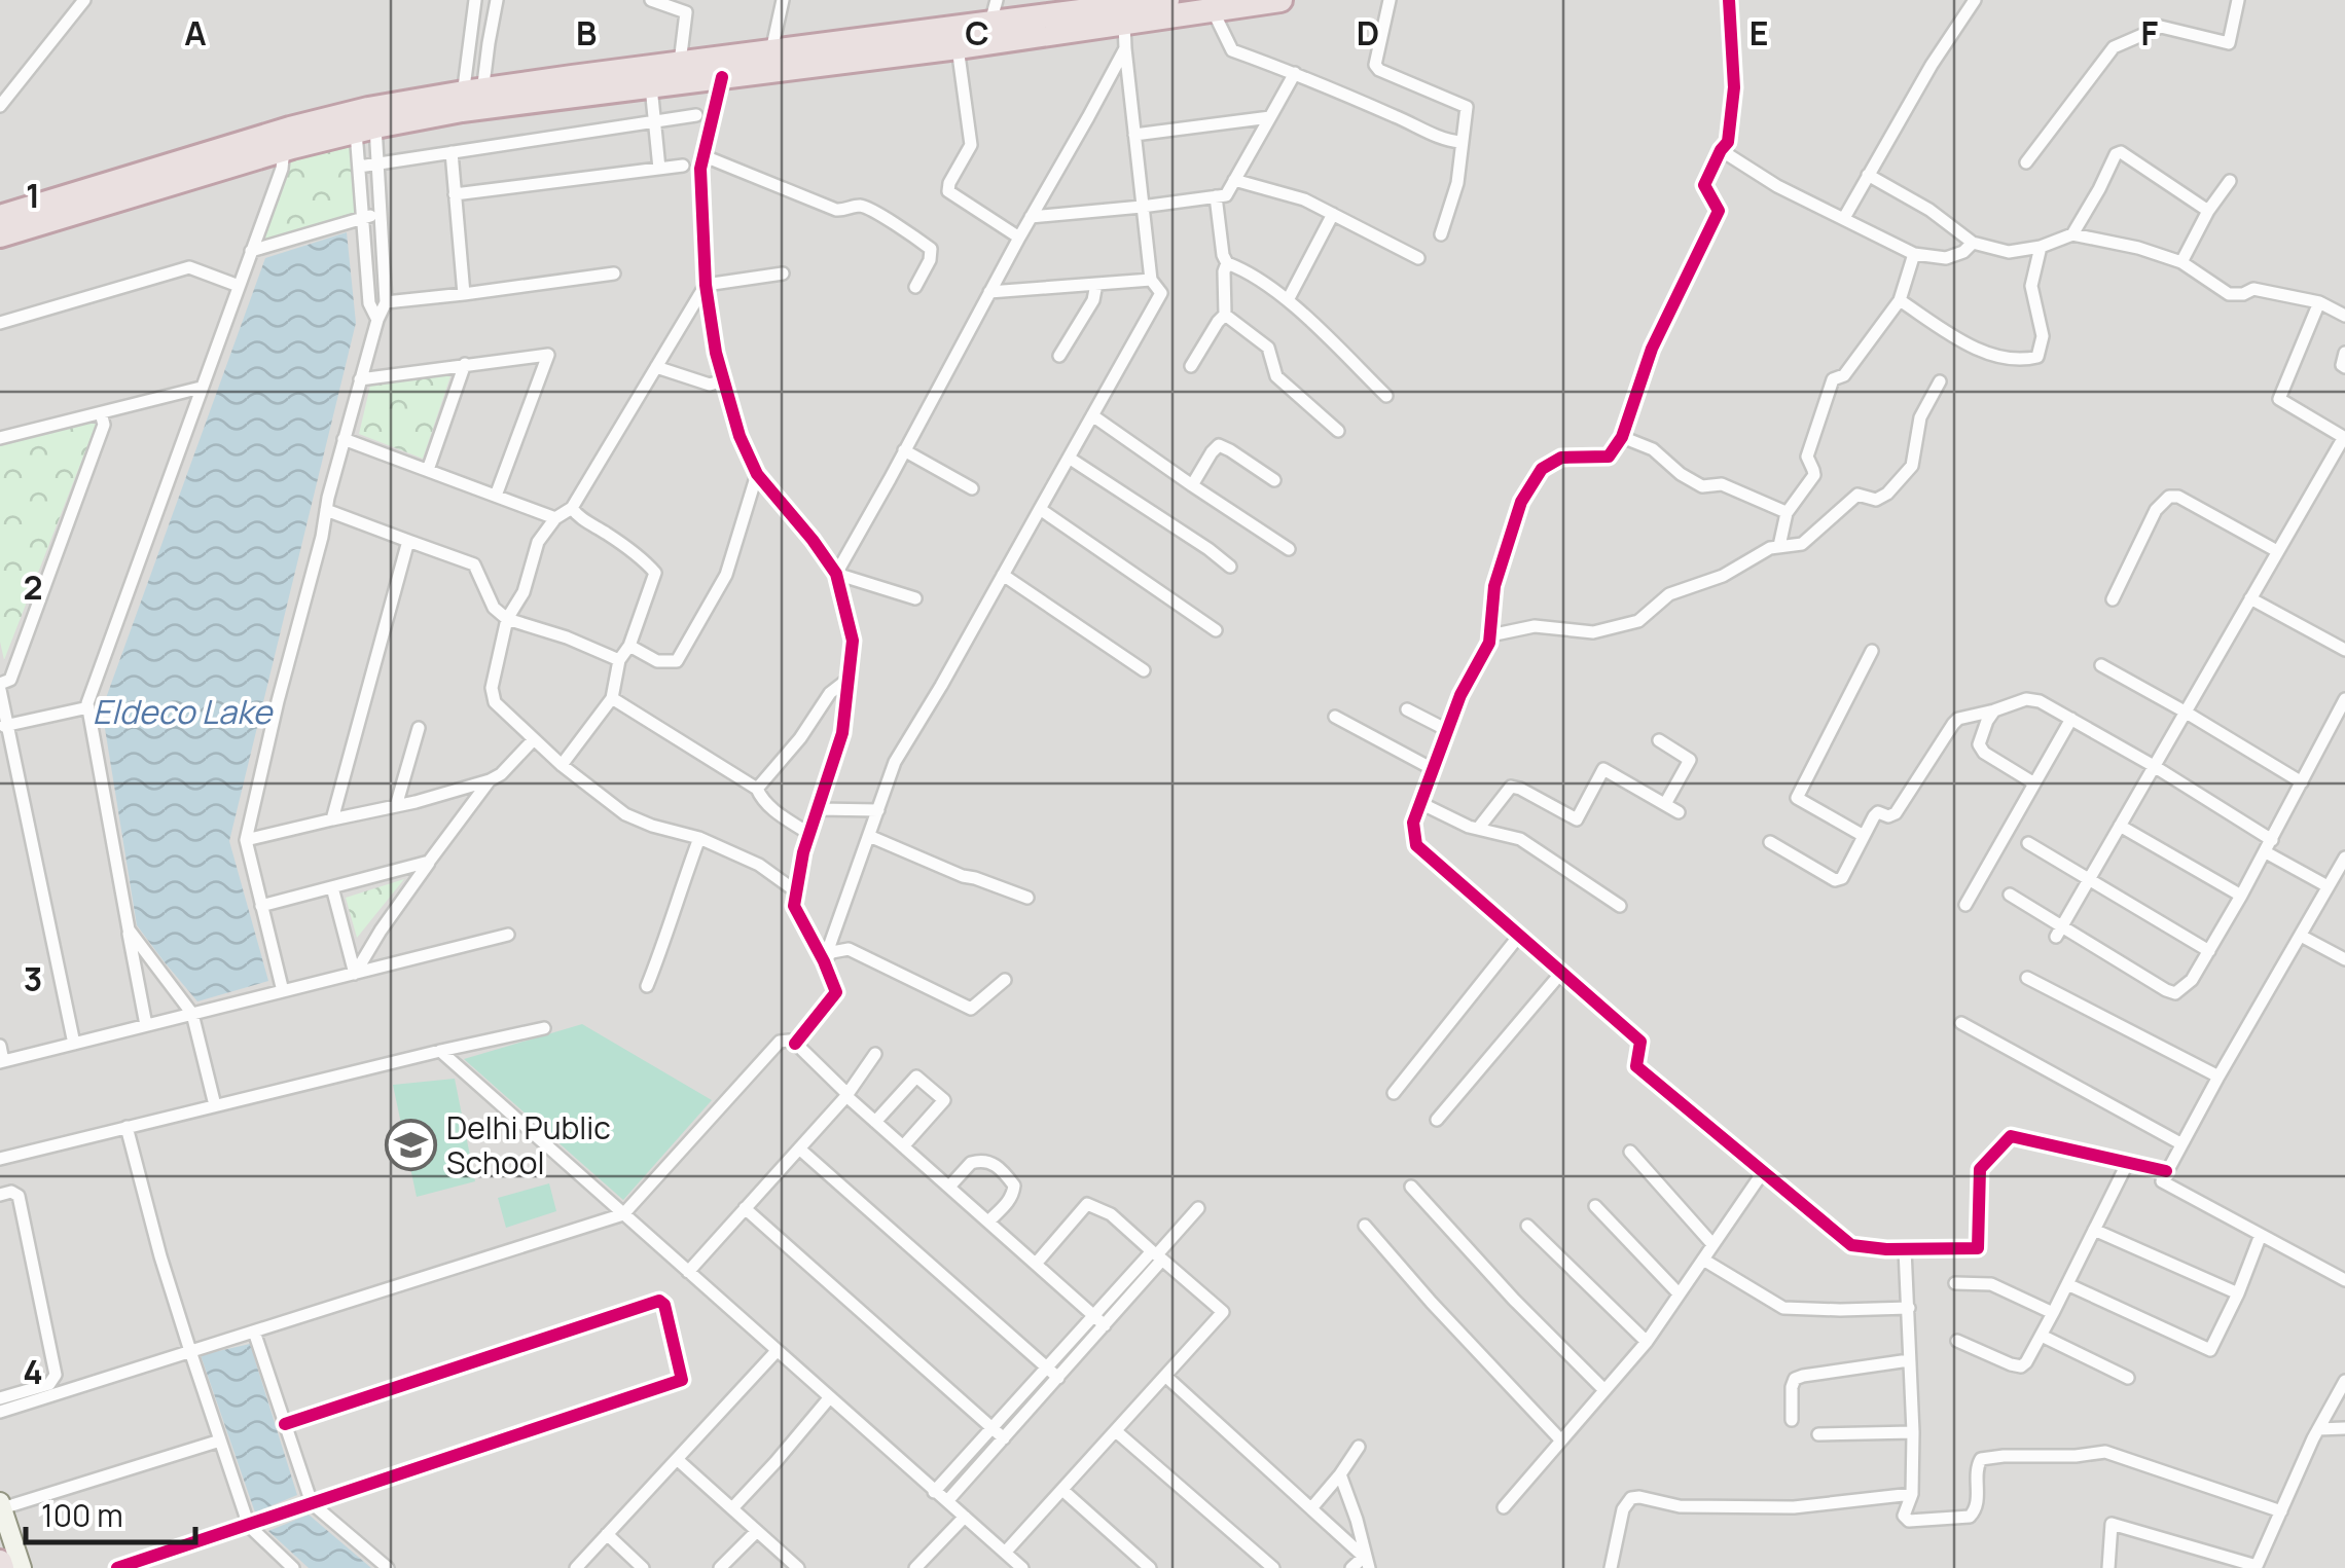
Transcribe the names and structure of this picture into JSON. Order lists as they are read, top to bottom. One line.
{"water":["Eldeco Lake"],"places":{"school or university":["Delhi Public School"]},"scale_bar":"100 m","grid":{"columns":["A","B","C","D","E","F"],"rows":["1","2","3","4"]}}
